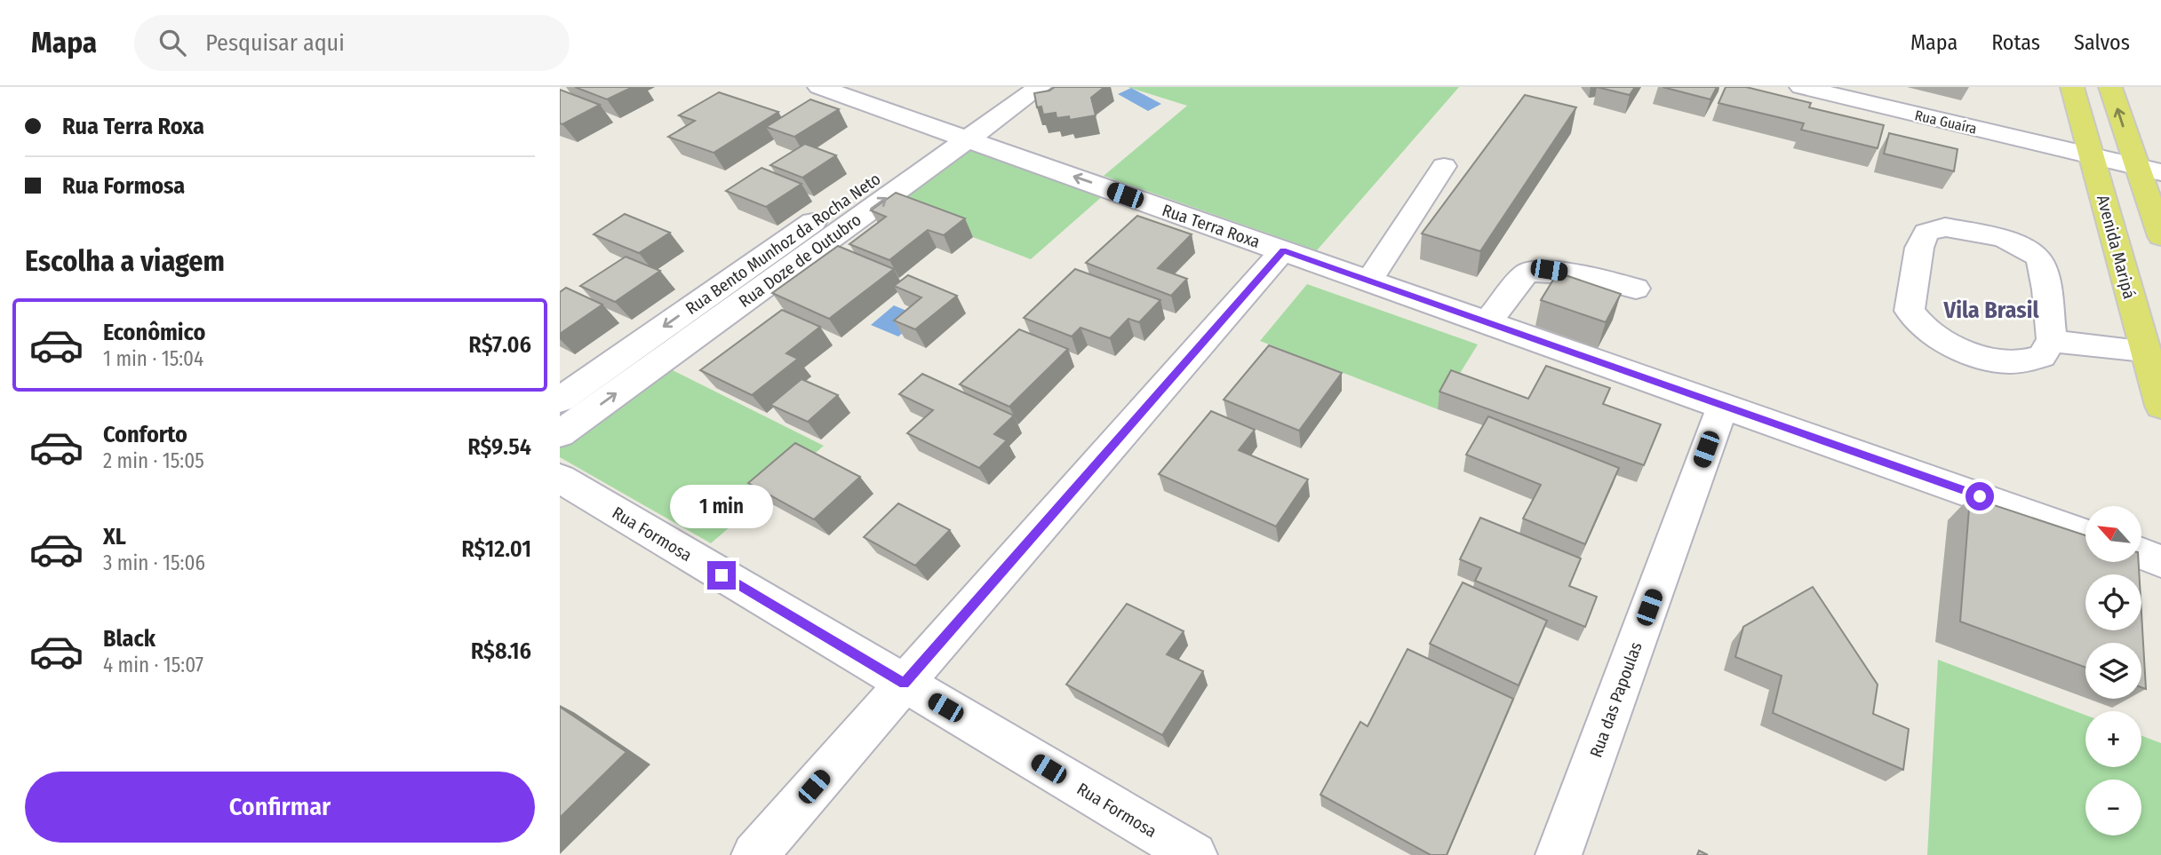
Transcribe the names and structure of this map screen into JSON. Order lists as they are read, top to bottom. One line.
{"streets":{"main road":["Avenida Maripá"],"street":["Rua Guaíra","Rua Terra Roxa","Rua Bento Munhoz da Rocha Neto","Rua Doze de Outubro","Rua Formosa","Rua das Papoulas"]},"crossings":[["Rua Guaíra","Avenida Maripá"],["Rua Terra Roxa","Rua Bento Munhoz da Rocha Neto"],["Rua Terra Roxa","Rua Doze de Outubro"],["Rua Terra Roxa","Rua das Papoulas"],["Rua Bento Munhoz da Rocha Neto","Rua Doze de Outubro"]],"one_way":["Rua Bento Munhoz da Rocha Neto","Rua Doze de Outubro"],"districts":["Vila Brasil"],"north":"top left","page":{"header":"Mapa","search":"Pesquisar aqui","nav":["Mapa","Rotas","Salvos"],"banner":["Rua Terra Roxa","Rua Formosa"],"heading":"Escolha a viagem","list":[{"name":"Econômico","note":"1 min · 15:04","value":"R$7.06"},{"name":"Conforto","note":"2 min · 15:05","value":"R$9.54"},{"name":"XL","note":"3 min · 15:06","value":"R$12.01"},{"name":"Black","note":"4 min · 15:07","value":"R$8.16"}],"bubble":"1 min","map_buttons":["+","−"],"buttons":"Confirmar"}}
